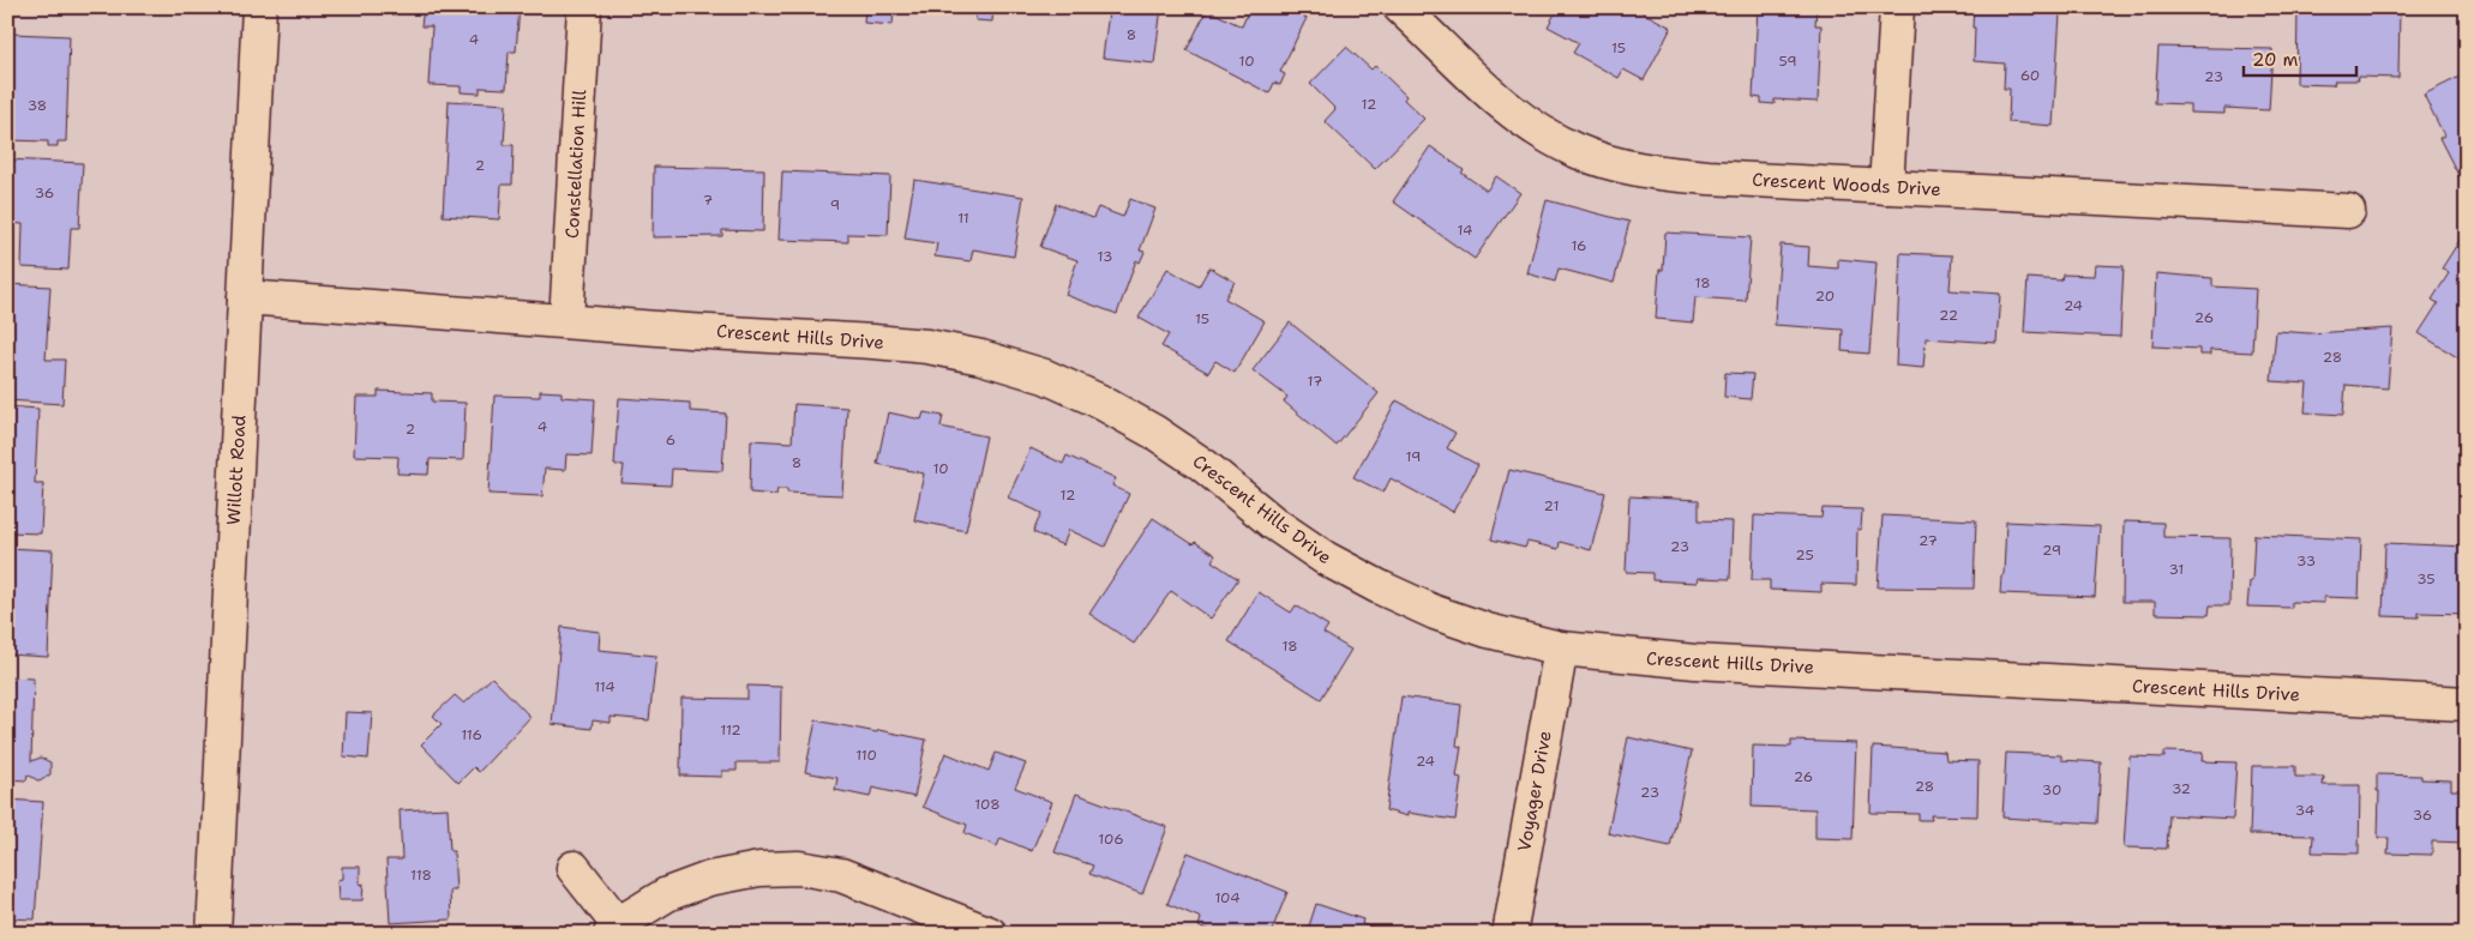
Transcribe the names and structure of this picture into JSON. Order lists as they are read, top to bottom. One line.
{"streets":{"street":["Constellation Hill","Crescent Woods Drive","Crescent Hills Drive","Willott Road","Voyager Drive"]},"crossings":[["Constellation Hill","Crescent Hills Drive"],["Crescent Hills Drive","Willott Road"],["Crescent Hills Drive","Voyager Drive"]],"house_numbers":["8","4","15","10","59","60","23","12","38","2","36","7","9","11","14","16","13","18","20","24","22","26","15","28","17","4","2","6","19","8","10","12","21","27","23","29","25","33","31","35","18","114","112","116","110","24","26","28","32","30","23","108","34","36","106","118","104"],"scale_bar":"20 m"}
